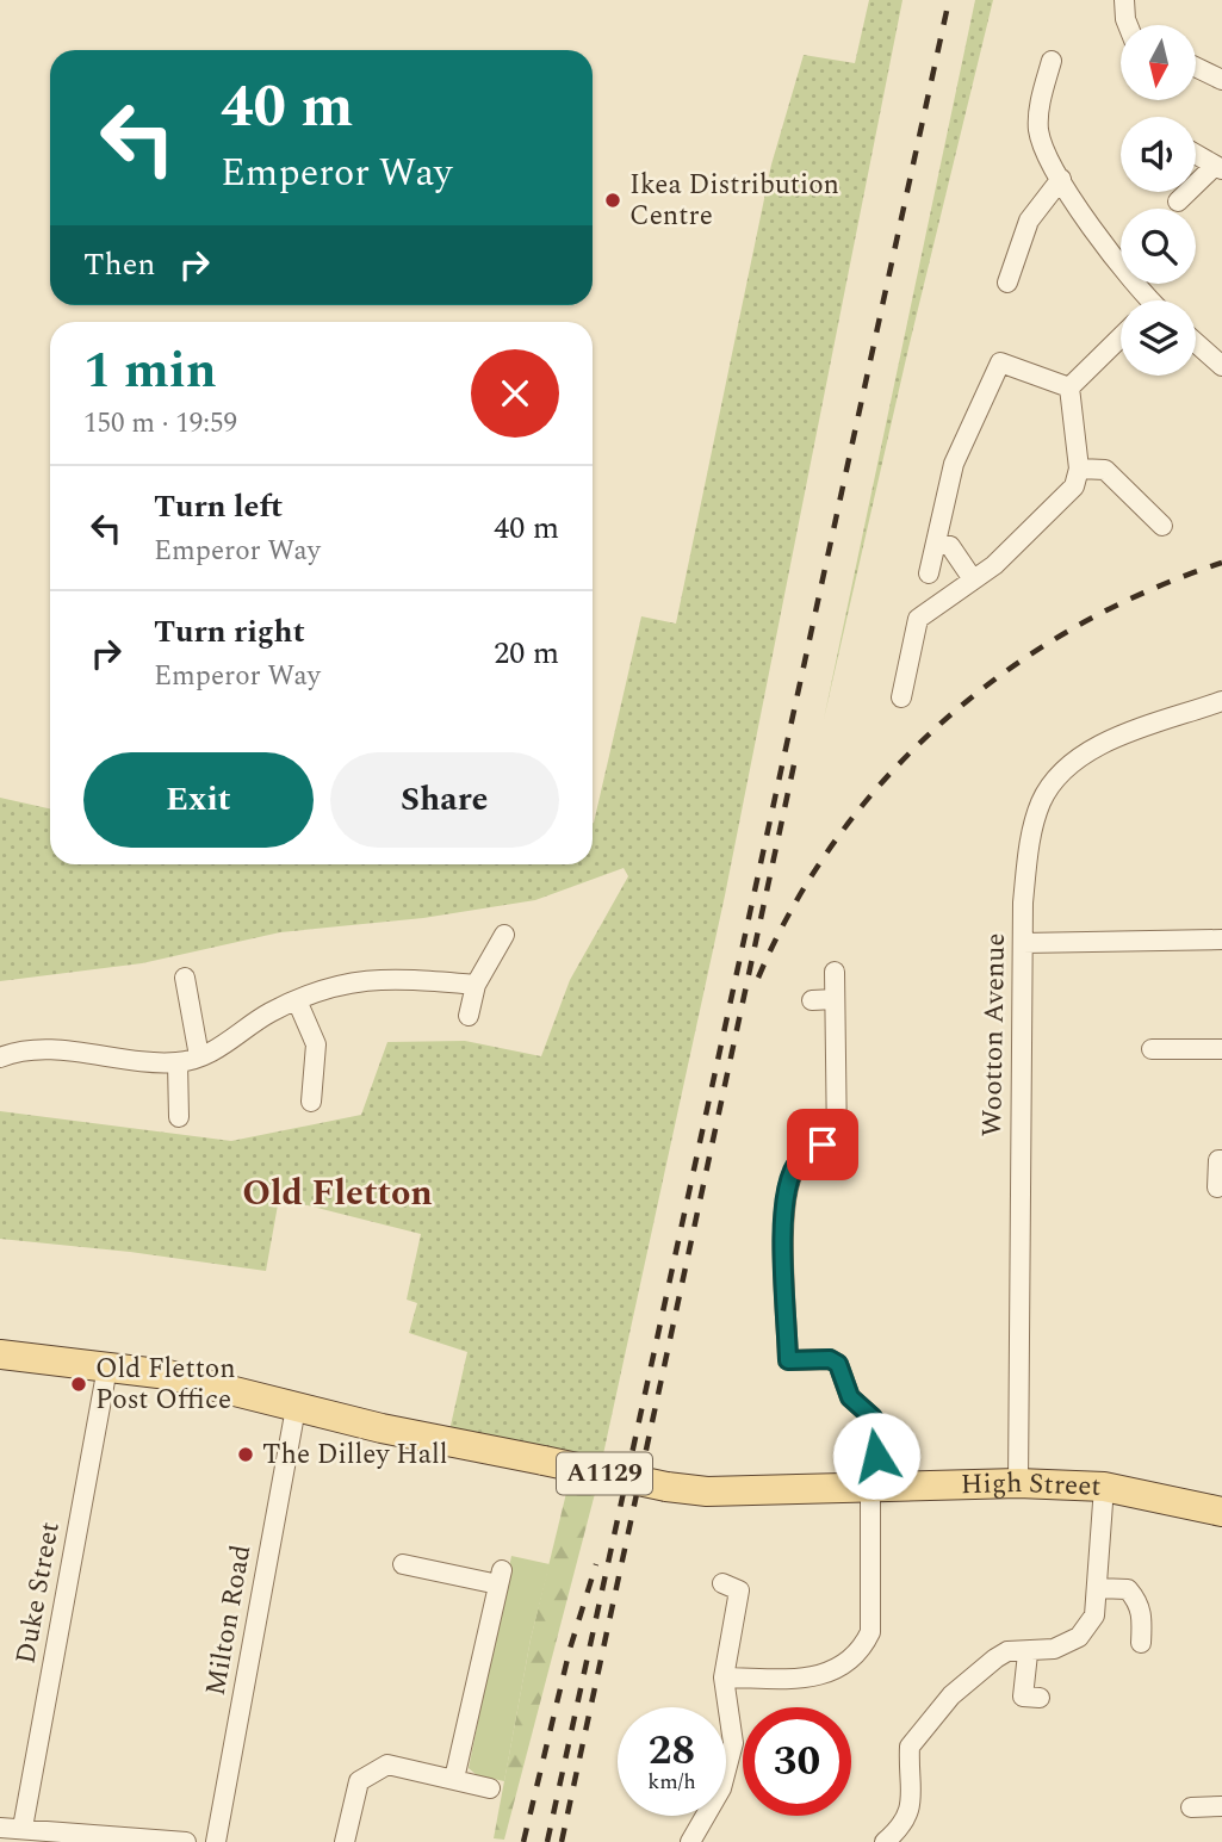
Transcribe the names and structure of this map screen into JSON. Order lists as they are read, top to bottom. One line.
{"streets":{"main road":["A1129","High Street"],"street":["Wootton Avenue","Duke Street","Milton Road"]},"crossings":[["Wootton Avenue","High Street"],["High Street","Duke Street"],["High Street","Milton Road"]],"districts":["Old Fletton"],"places":["Ikea Distribution Centre","Old Fletton Post Office","The Dilley Hall"],"north":"bottom","page":{"turn":["40 m","Emperor Way"],"then":"Then","heading":["1 min","150 m · 19:59"],"list":[{"name":"Turn left","note":"Emperor Way","value":"40 m"},{"name":"Turn right","note":"Emperor Way","value":"20 m"}],"buttons":["Exit","Share"],"speed":"28 km/h","limit":"30"}}
